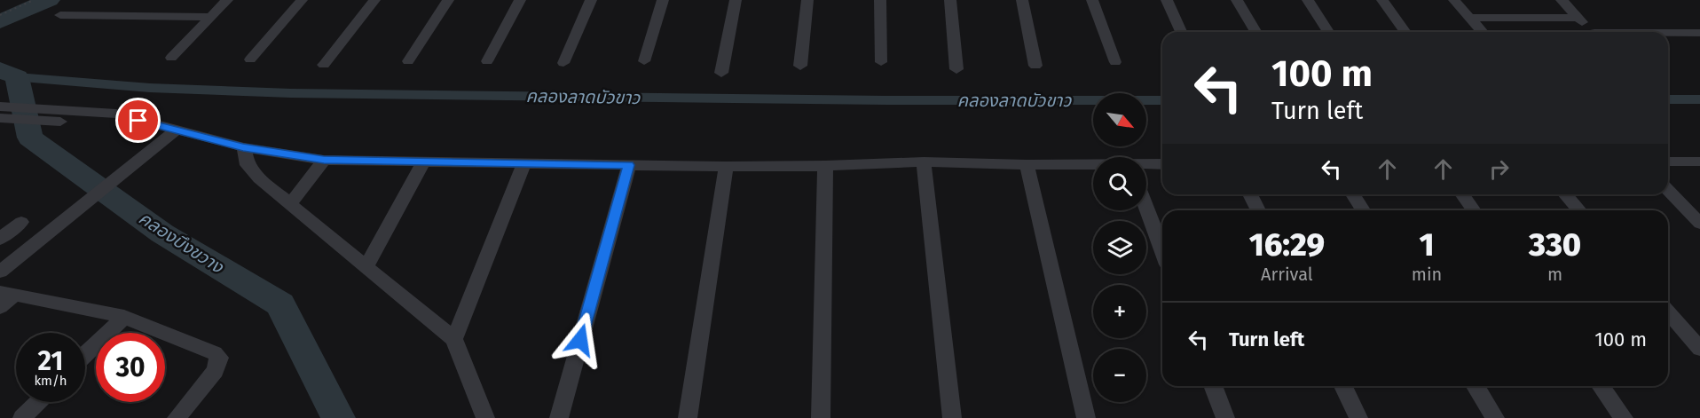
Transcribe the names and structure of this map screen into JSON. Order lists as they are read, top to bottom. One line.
{"water":["คลองลาดบัวขาว","คลองบึงขวาง"],"north":"bottom right","page":{"turn":["100 m","Turn left"],"map_buttons":["+","−"],"eta":["16:29","Arrival","1","min","330","m"],"list":[{"name":"Turn left","value":"100 m"}],"speed":"21 km/h","limit":"30"}}
